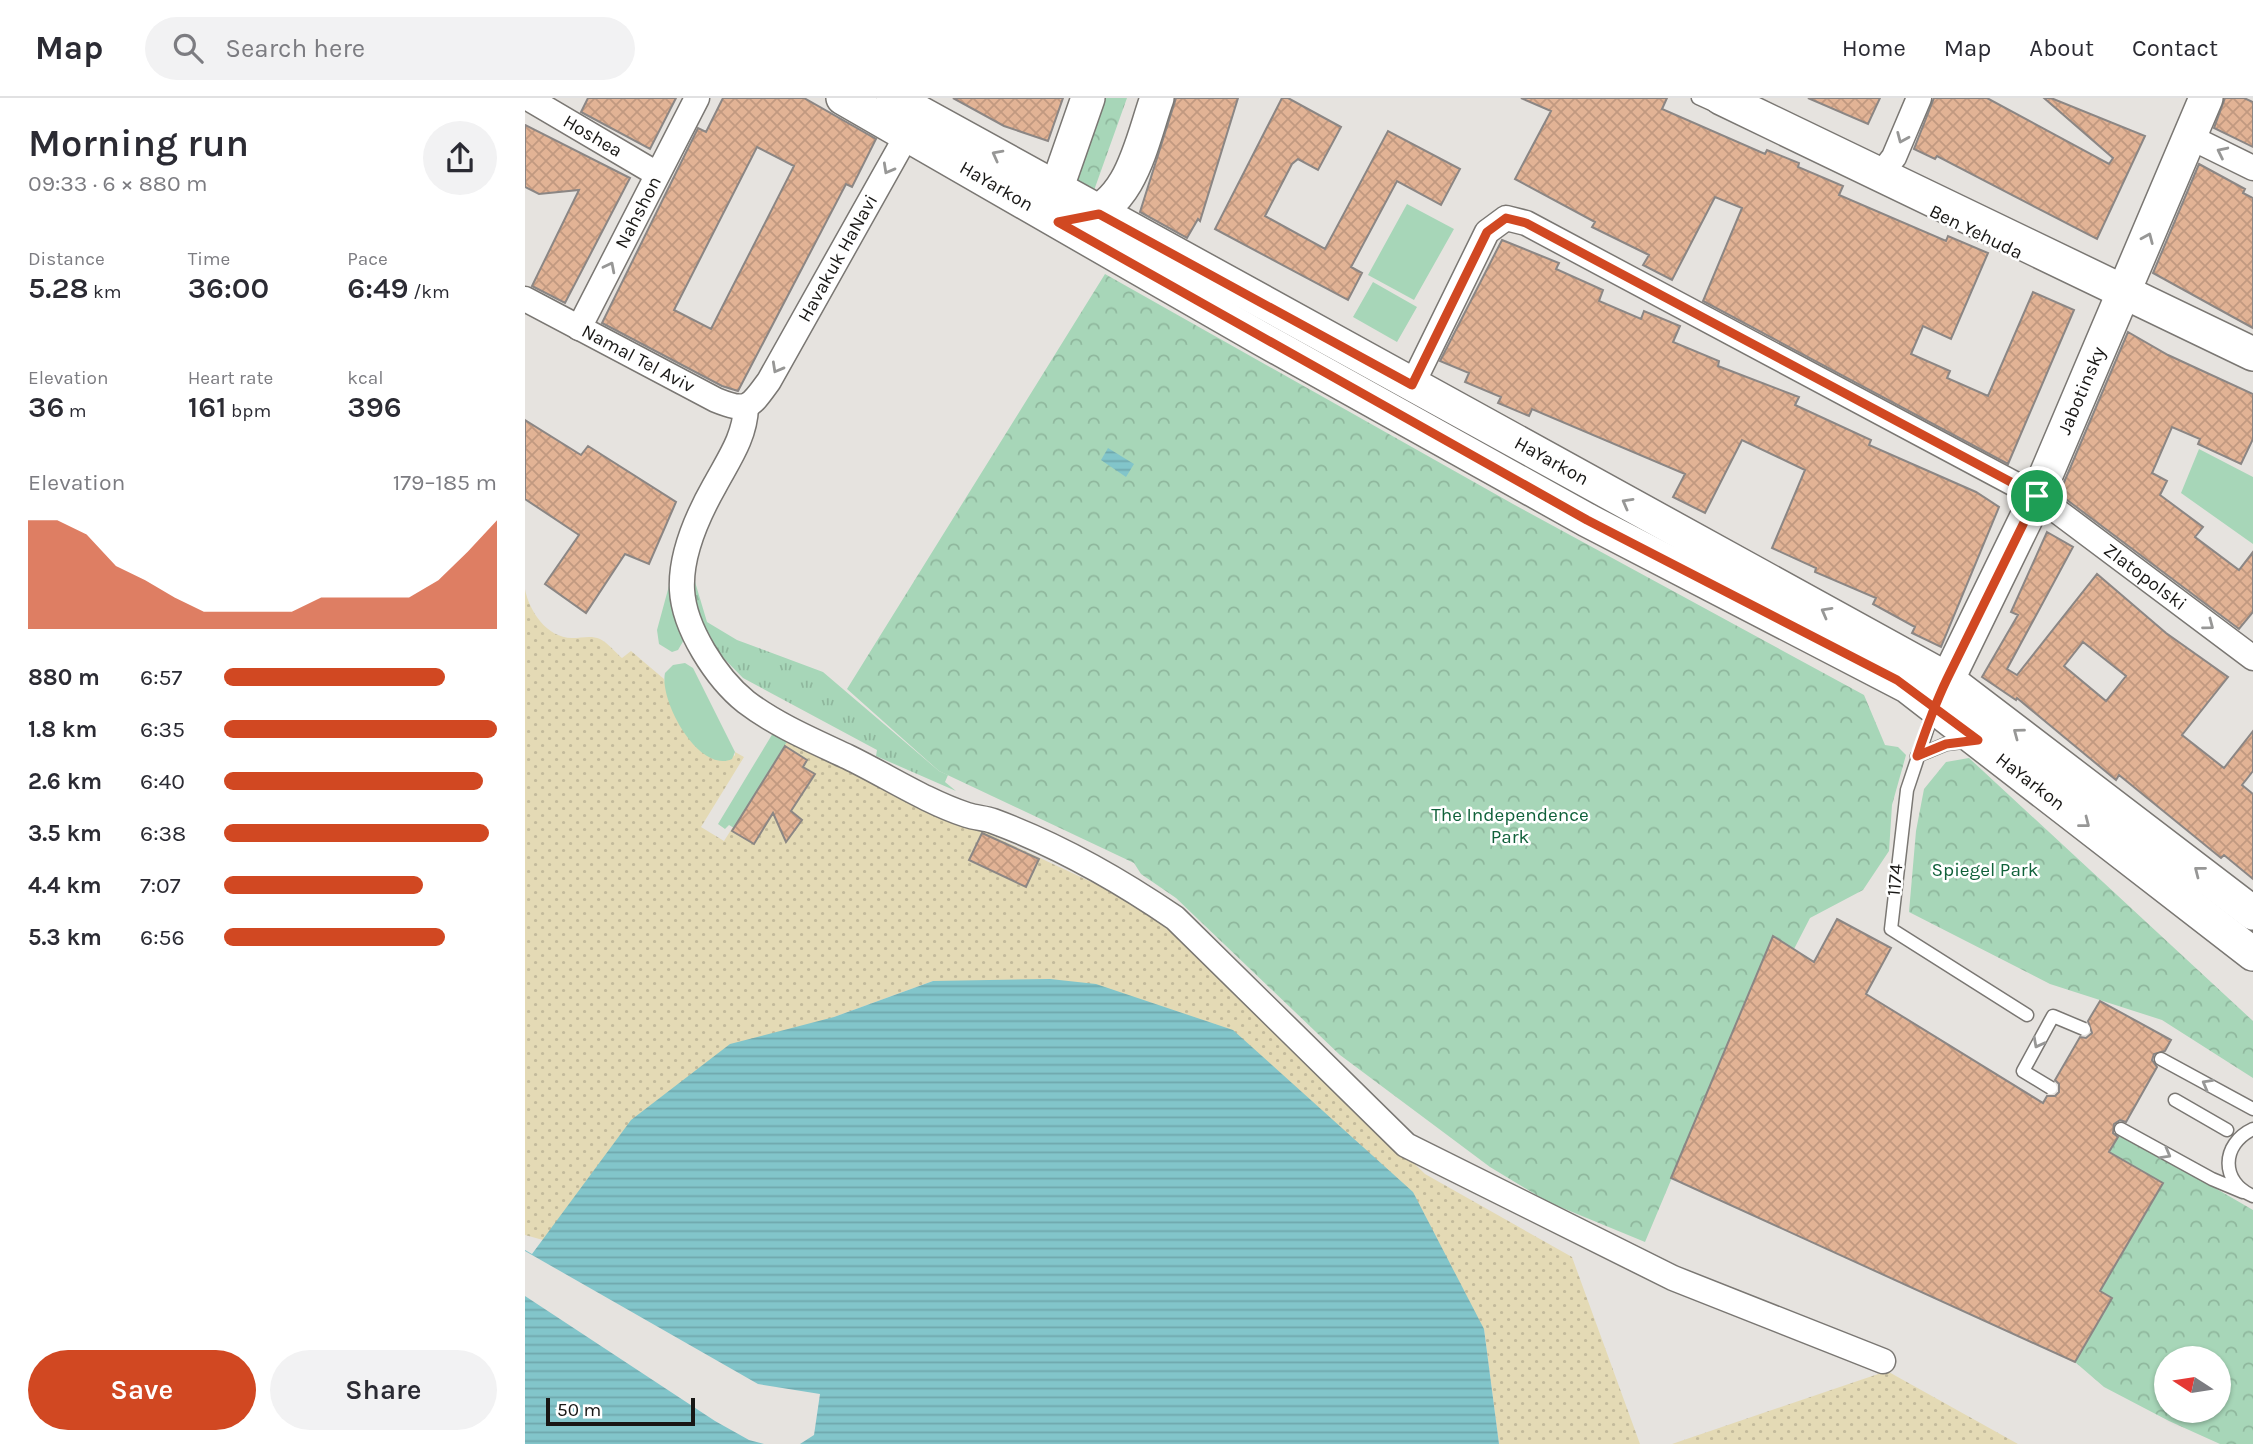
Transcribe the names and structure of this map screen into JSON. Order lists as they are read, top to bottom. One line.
{"streets":{"main road":["HaYarkon","Ben Yehuda","Jabotinsky"],"street":["Hoshea","Nahshon","Havakuk HaNavi","Namal Tel Aviv","Zlatopolski"],"lane":["1174"]},"crossings":[["Hoshea","Nahshon"],["HaYarkon","Havakuk HaNavi"],["HaYarkon","Jabotinsky"],["HaYarkon","Zlatopolski"],["HaYarkon","1174"],["Nahshon","Namal Tel Aviv"],["Ben Yehuda","Jabotinsky"],["Havakuk HaNavi","Namal Tel Aviv"],["Jabotinsky","Zlatopolski"],["Jabotinsky","1174"]],"one_way":["Nahshon","Havakuk HaNavi"],"parks":["The Independence Park","Spiegel Park"],"scale_bar":"50 m","north":"left","page":{"header":"Map","search":"Search here","nav":["Home","Map","About","Contact"],"heading":["Morning run","09:33 · 6 × 880 m"],"stats":[["Distance","5.28 km"],["Time","36:00"],["Pace","6:49 /km"],["Elevation","36 m"],["Heart rate","161 bpm"],["kcal","396"]],"chart":["Elevation","179–185 m"],"list":[{"name":"880 m","note":"6:57"},{"name":"1.8 km","note":"6:35"},{"name":"2.6 km","note":"6:40"},{"name":"3.5 km","note":"6:38"},{"name":"4.4 km","note":"7:07"},{"name":"5.3 km","note":"6:56"}],"buttons":["Save","Share"],"scale":"50 m"}}
